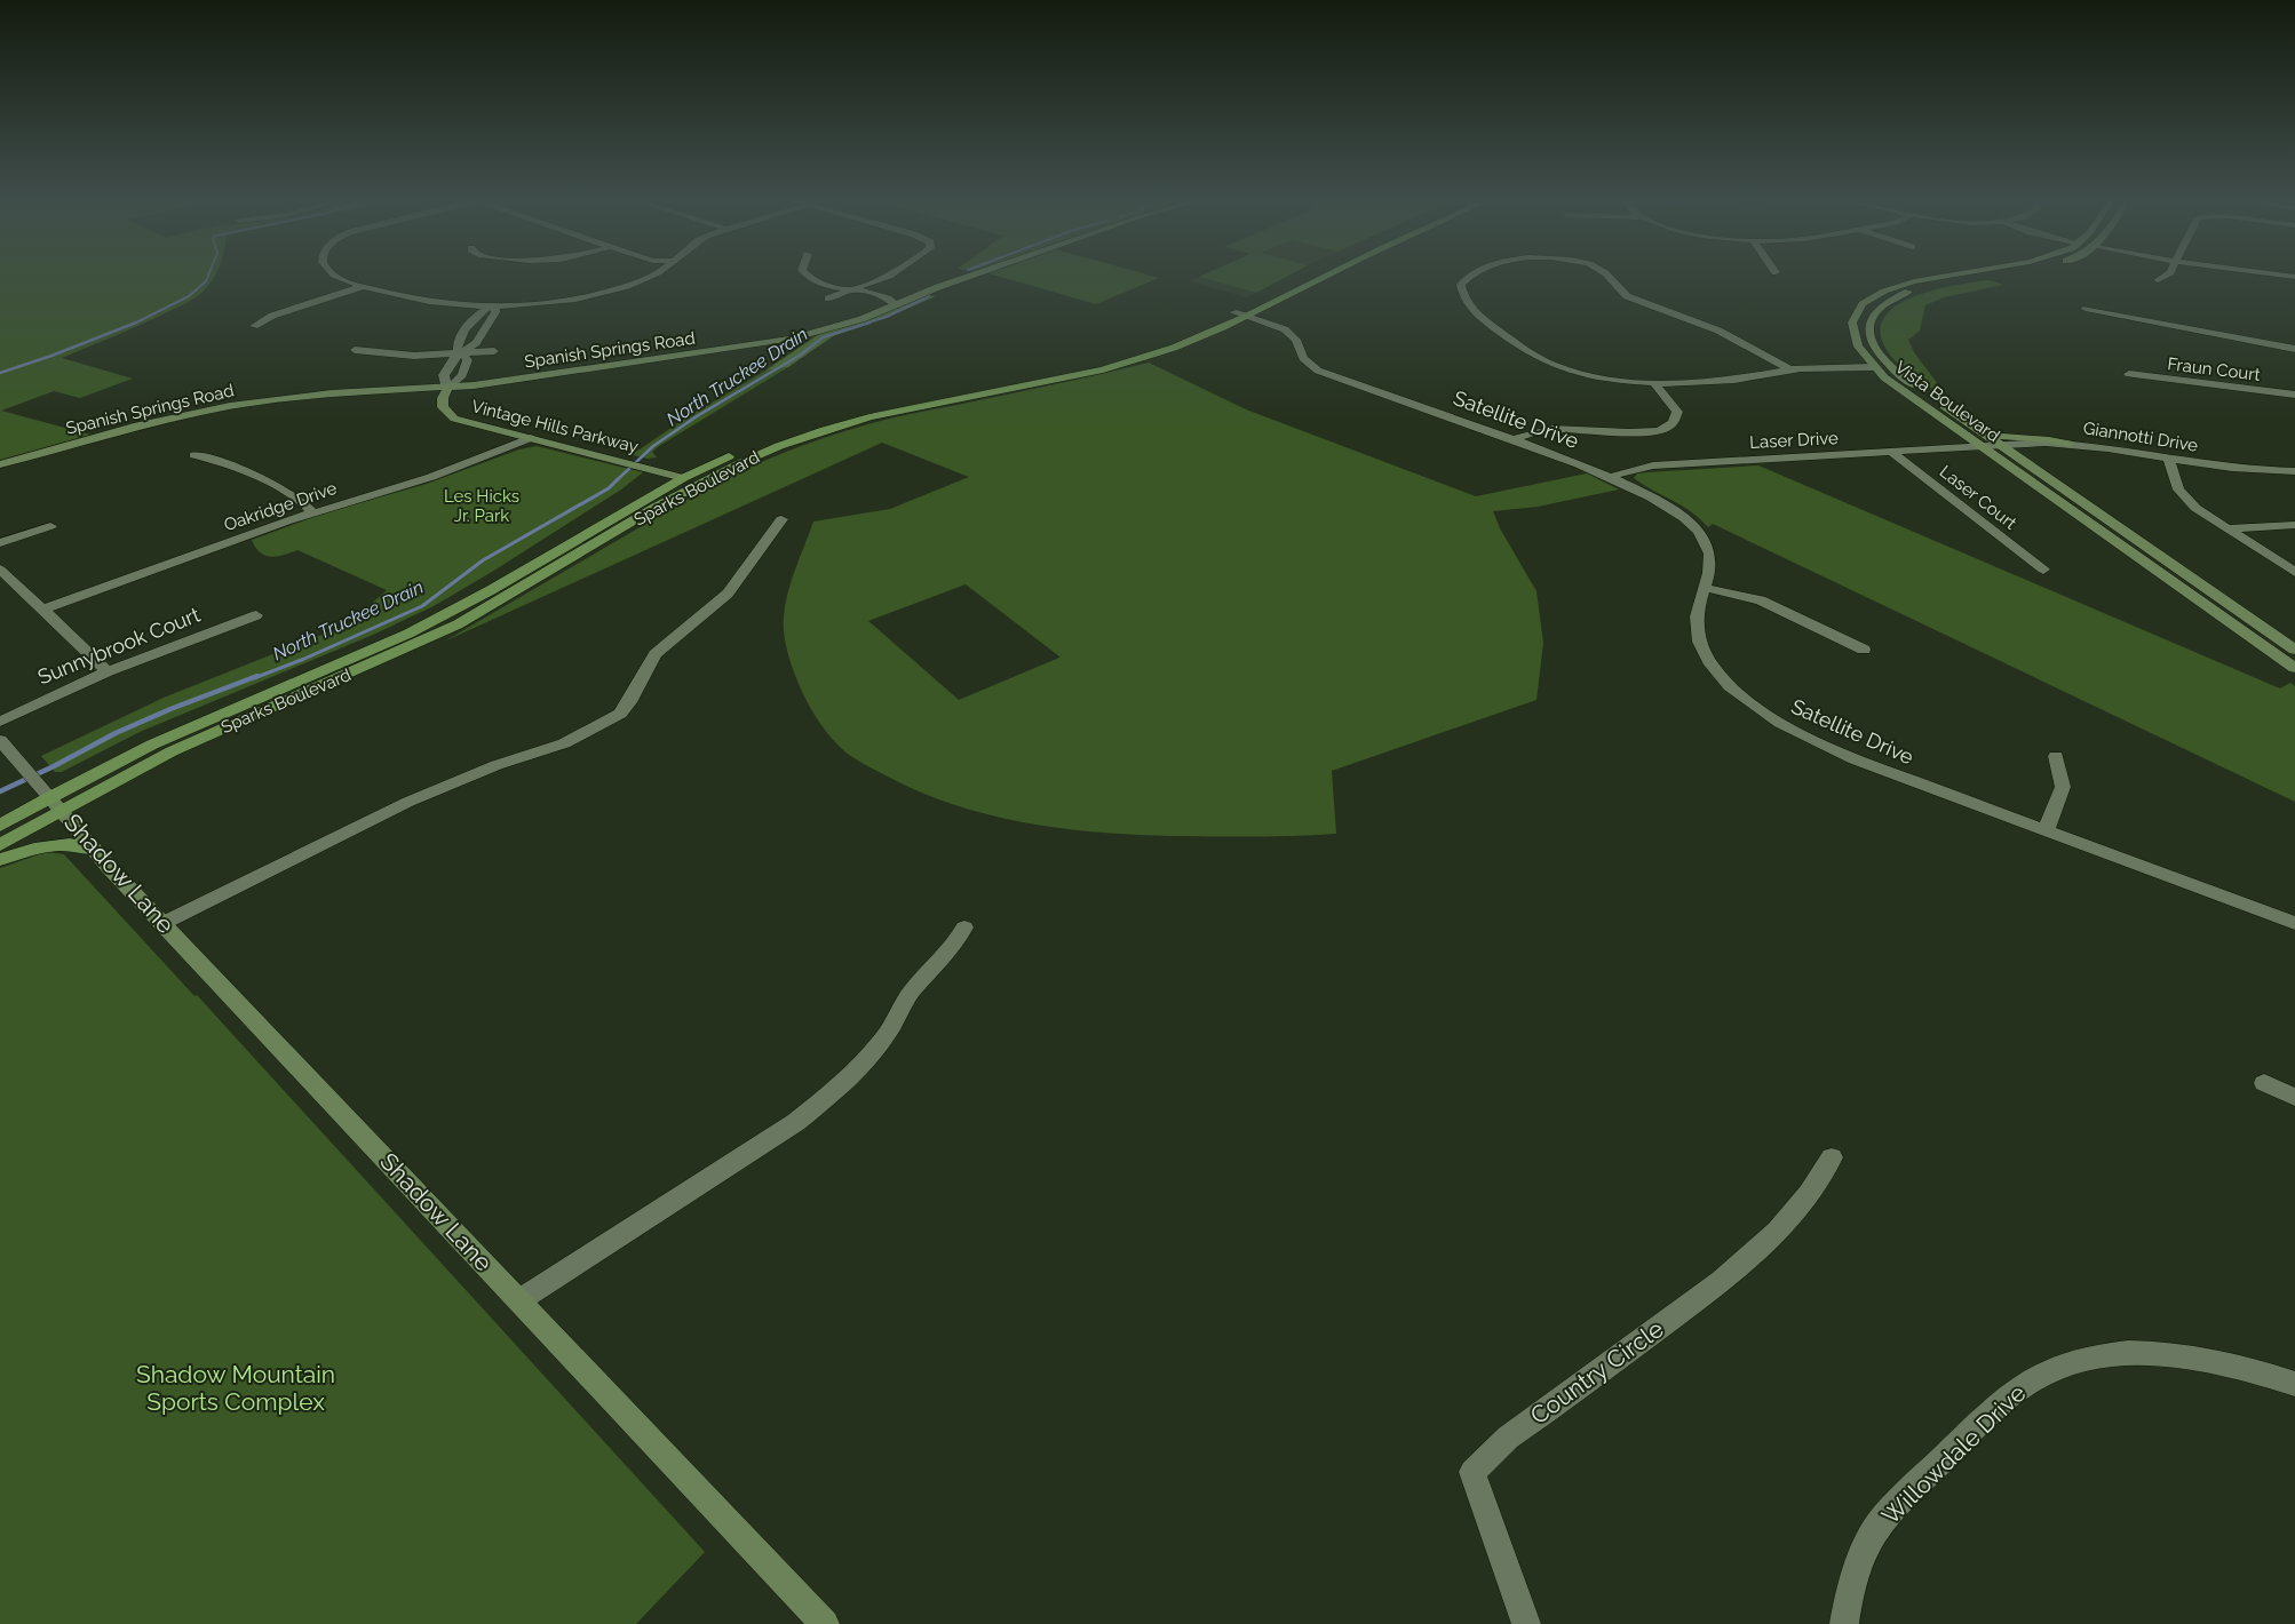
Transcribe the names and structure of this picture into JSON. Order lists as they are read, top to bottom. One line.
{"streets":{"main road":["Spanish Springs Road","Vista Boulevard","Vintage Hills Parkway","Sparks Boulevard","Shadow Lane"],"street":["Fraun Court","Satellite Drive","Giannotti Drive","Laser Drive","Laser Court","Oakridge Drive","Sunnybrook Court","Country Circle","Willowdale Drive"]},"crossings":[["Spanish Springs Road","Vintage Hills Parkway"],["Vista Boulevard","Giannotti Drive"],["Vista Boulevard","Laser Drive"],["Satellite Drive","Laser Drive"],["Satellite Drive","Sparks Boulevard"],["Vintage Hills Parkway","Sparks Boulevard"],["Vintage Hills Parkway","Oakridge Drive"],["Giannotti Drive","Laser Drive"],["Laser Drive","Laser Court"],["Sparks Boulevard","Shadow Lane"]],"water":["North Truckee Drain"],"parks":["Les Hicks Jr. Park","Shadow Mountain Sports Complex"]}
